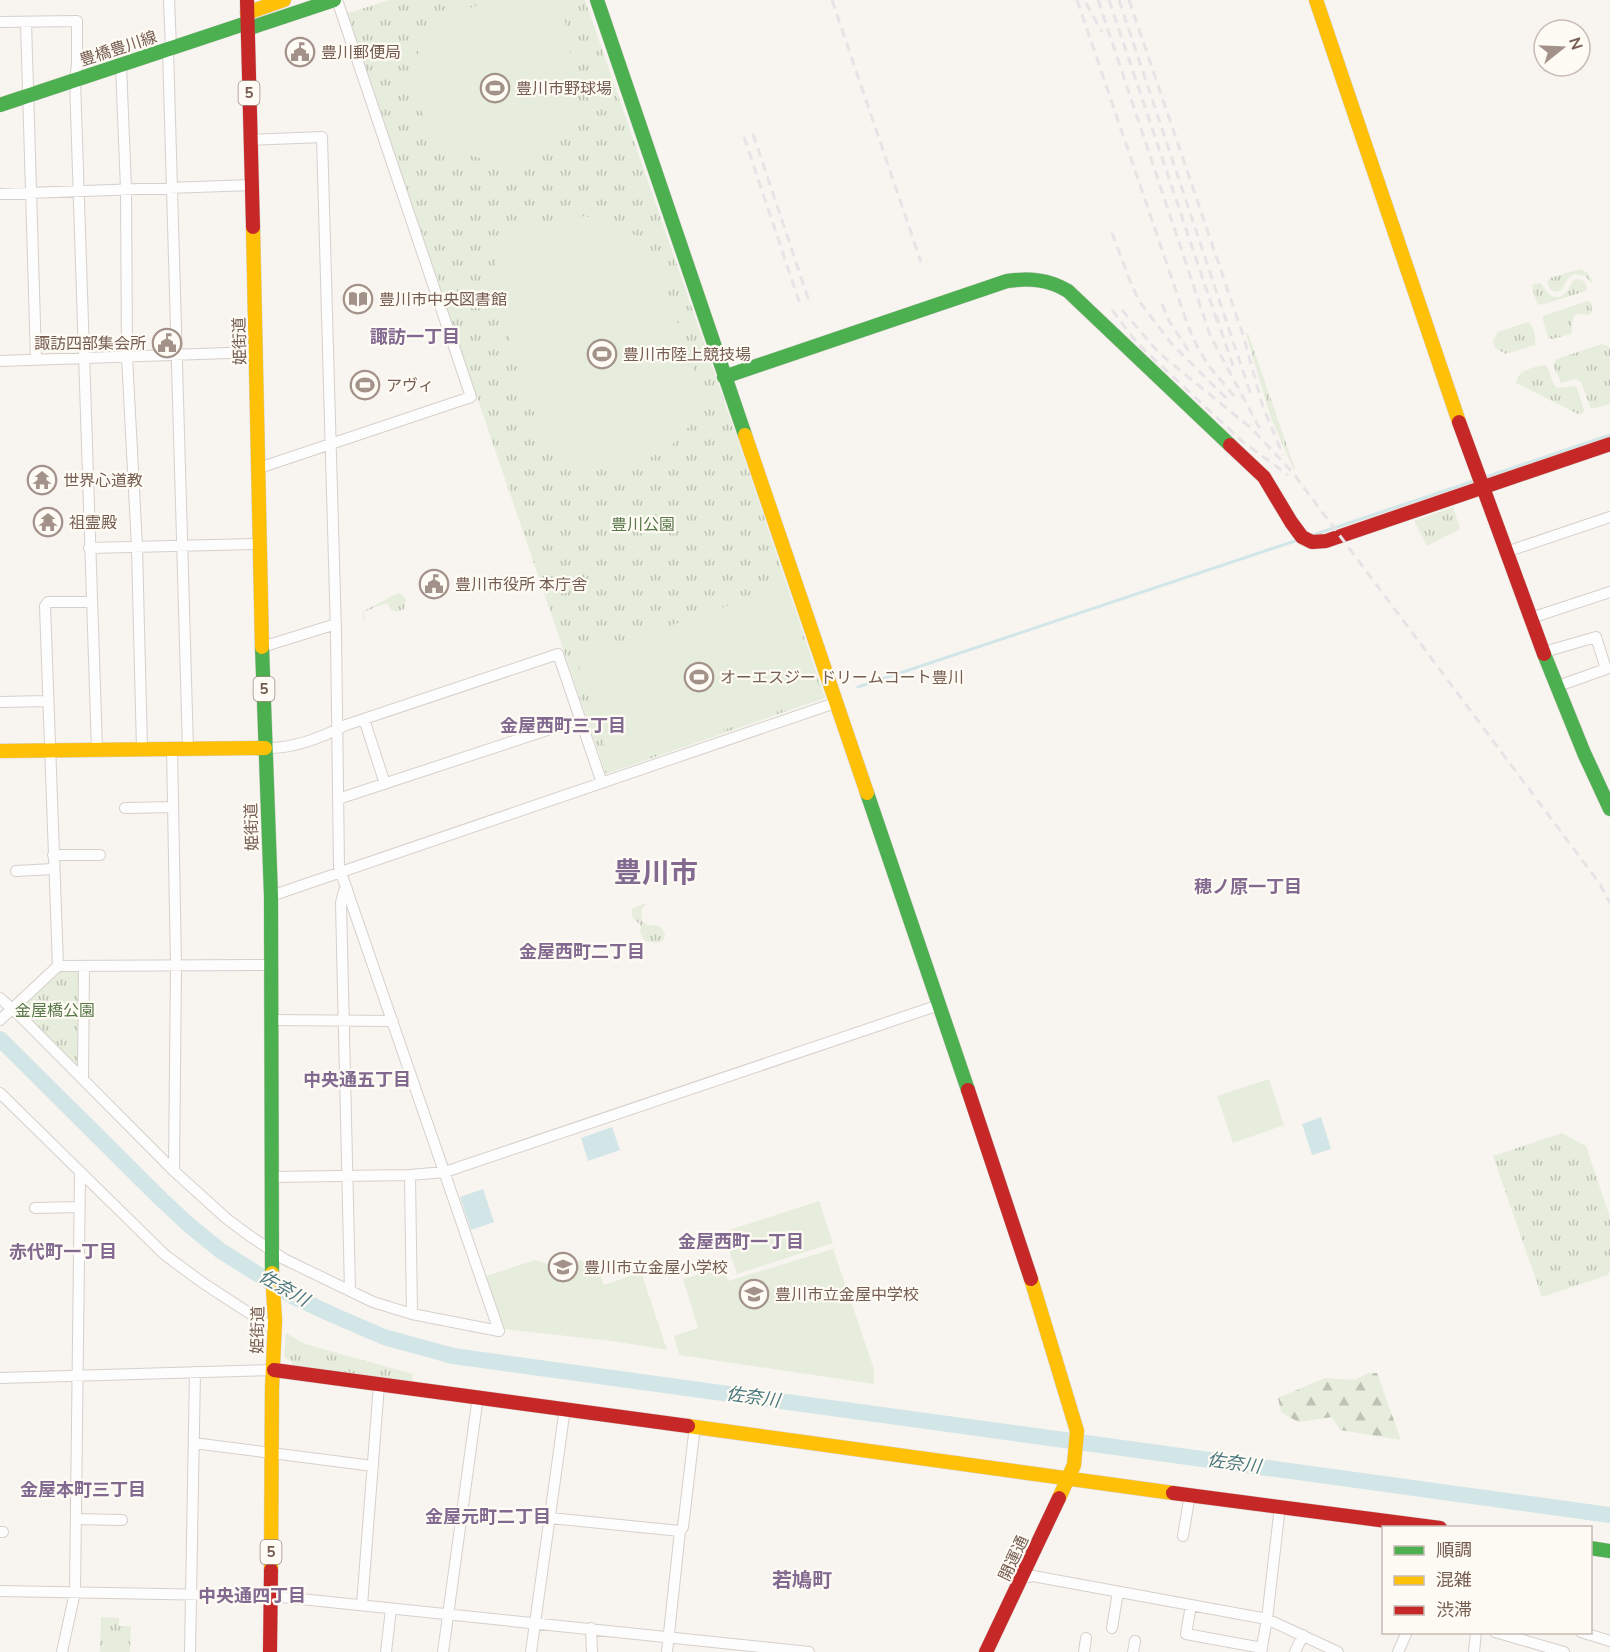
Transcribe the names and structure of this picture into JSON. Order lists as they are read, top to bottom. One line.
{"streets":{"street":["豊橋豊川線","5","姫街道","開運通"]},"crossings":[["豊橋豊川線","姫街道"]],"districts":["諏訪一丁目","金屋西町三丁目","豊川市","穂ノ原一丁目","金屋西町二丁目","中央通五丁目","金屋西町一丁目","赤代町一丁目","金屋本町三丁目","金屋元町二丁目","若鳩町","中央通四丁目"],"water":["佐奈川"],"parks":["豊川公園","金屋橋公園"],"places":{"public building":["豊川郵便局","諏訪四部集会所","豊川市役所 本庁舎"],"sports":["豊川市野球場","豊川市陸上競技場","アヴィ","オーエスジー ドリームコート豊川"],"library":["豊川市中央図書館"],"temple":["世界心道教","祖霊殿"],"school or university":["豊川市立金屋小学校","豊川市立金屋中学校"]},"legend":["順調","混雑","渋滞"],"north":"right"}
